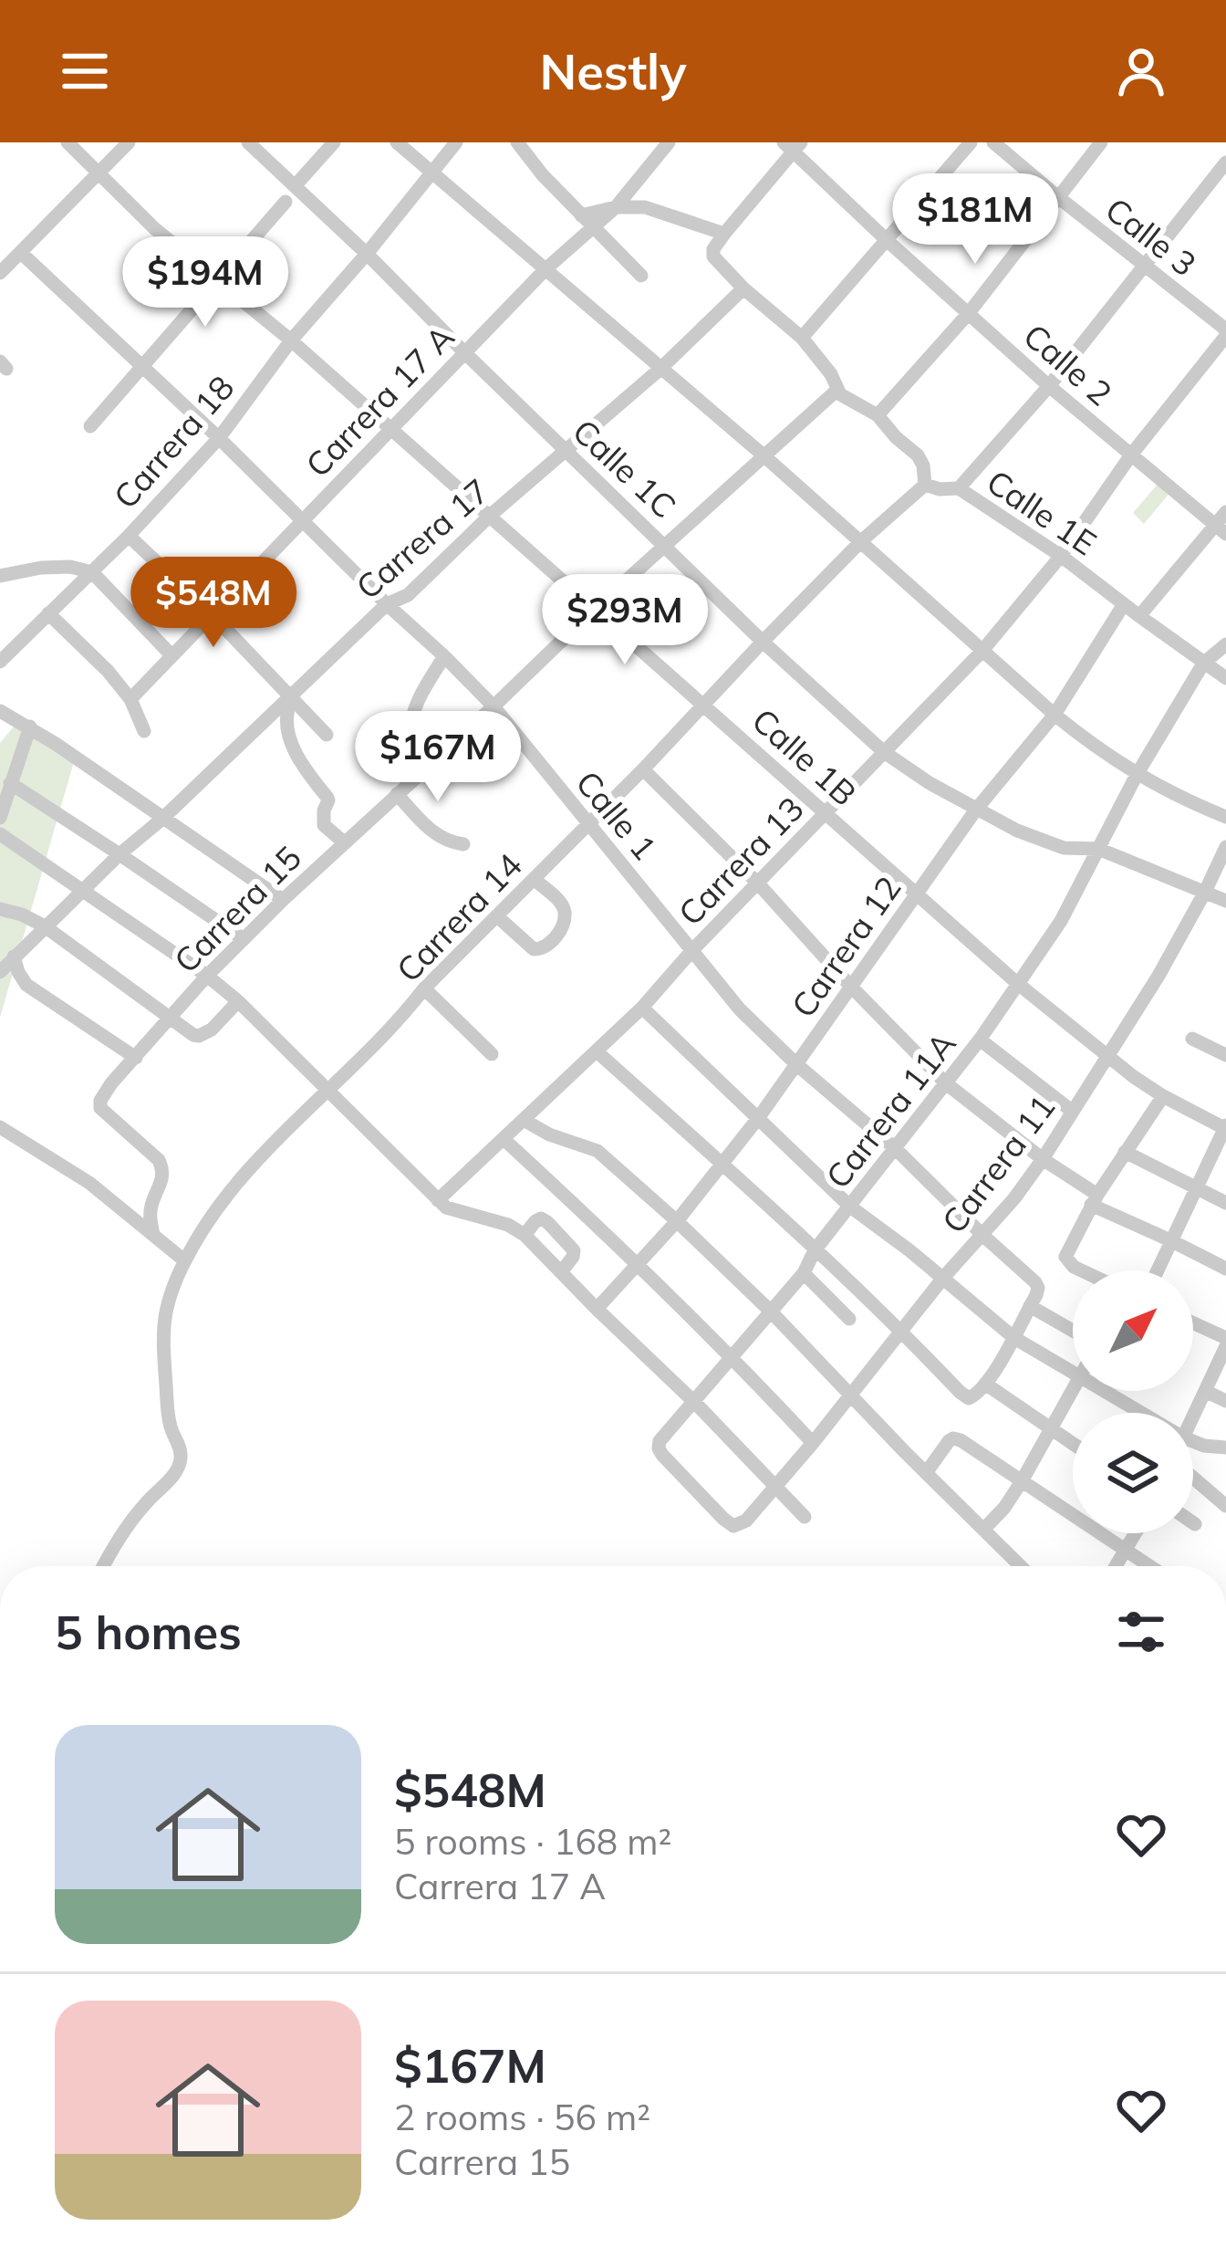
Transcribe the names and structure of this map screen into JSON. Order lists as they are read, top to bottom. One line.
{"streets":{"street":["Calle 3","Calle 2","Carrera 17 A","Carrera 18","Calle 1C","Calle 1E","Carrera 17","Calle 1B","Calle 1","Carrera 13","Carrera 15","Carrera 14","Carrera 12","Carrera 11A","Carrera 11"]},"crossings":[["Calle 3","Carrera 13"],["Calle 2","Carrera 13"],["Carrera 17 A","Calle 1C"],["Carrera 17 A","Calle 1B"],["Carrera 17 A","Calle 1"],["Carrera 18","Calle 1C"],["Carrera 18","Calle 1B"],["Carrera 18","Calle 1"],["Calle 1C","Carrera 17"],["Calle 1C","Carrera 13"],["Calle 1C","Carrera 15"],["Calle 1C","Carrera 14"],["Calle 1C","Carrera 12"],["Calle 1C","Carrera 11A"],["Calle 1C","Carrera 11"],["Calle 1E","Carrera 13"],["Calle 1E","Carrera 14"],["Calle 1E","Carrera 12"],["Calle 1E","Carrera 11A"],["Carrera 17","Calle 1B"],["Carrera 17","Calle 1"],["Calle 1B","Carrera 13"],["Calle 1B","Carrera 15"],["Calle 1B","Carrera 14"],["Calle 1B","Carrera 12"],["Calle 1B","Carrera 11A"],["Calle 1B","Carrera 11"],["Calle 1","Carrera 13"],["Calle 1","Carrera 15"],["Calle 1","Carrera 14"],["Calle 1","Carrera 12"],["Calle 1","Carrera 11A"],["Calle 1","Carrera 11"],["Carrera 11A","Carrera 11"]],"north":"top right","page":{"header":"Nestly","price":["$181M","$194M","$548M","$293M","$167M"],"heading":"5 homes","list":[{"name":"$548M","note":"5 rooms · 168 m² · Carrera 17 A"},{"name":"$167M","note":"2 rooms · 56 m² · Carrera 15"}]}}
